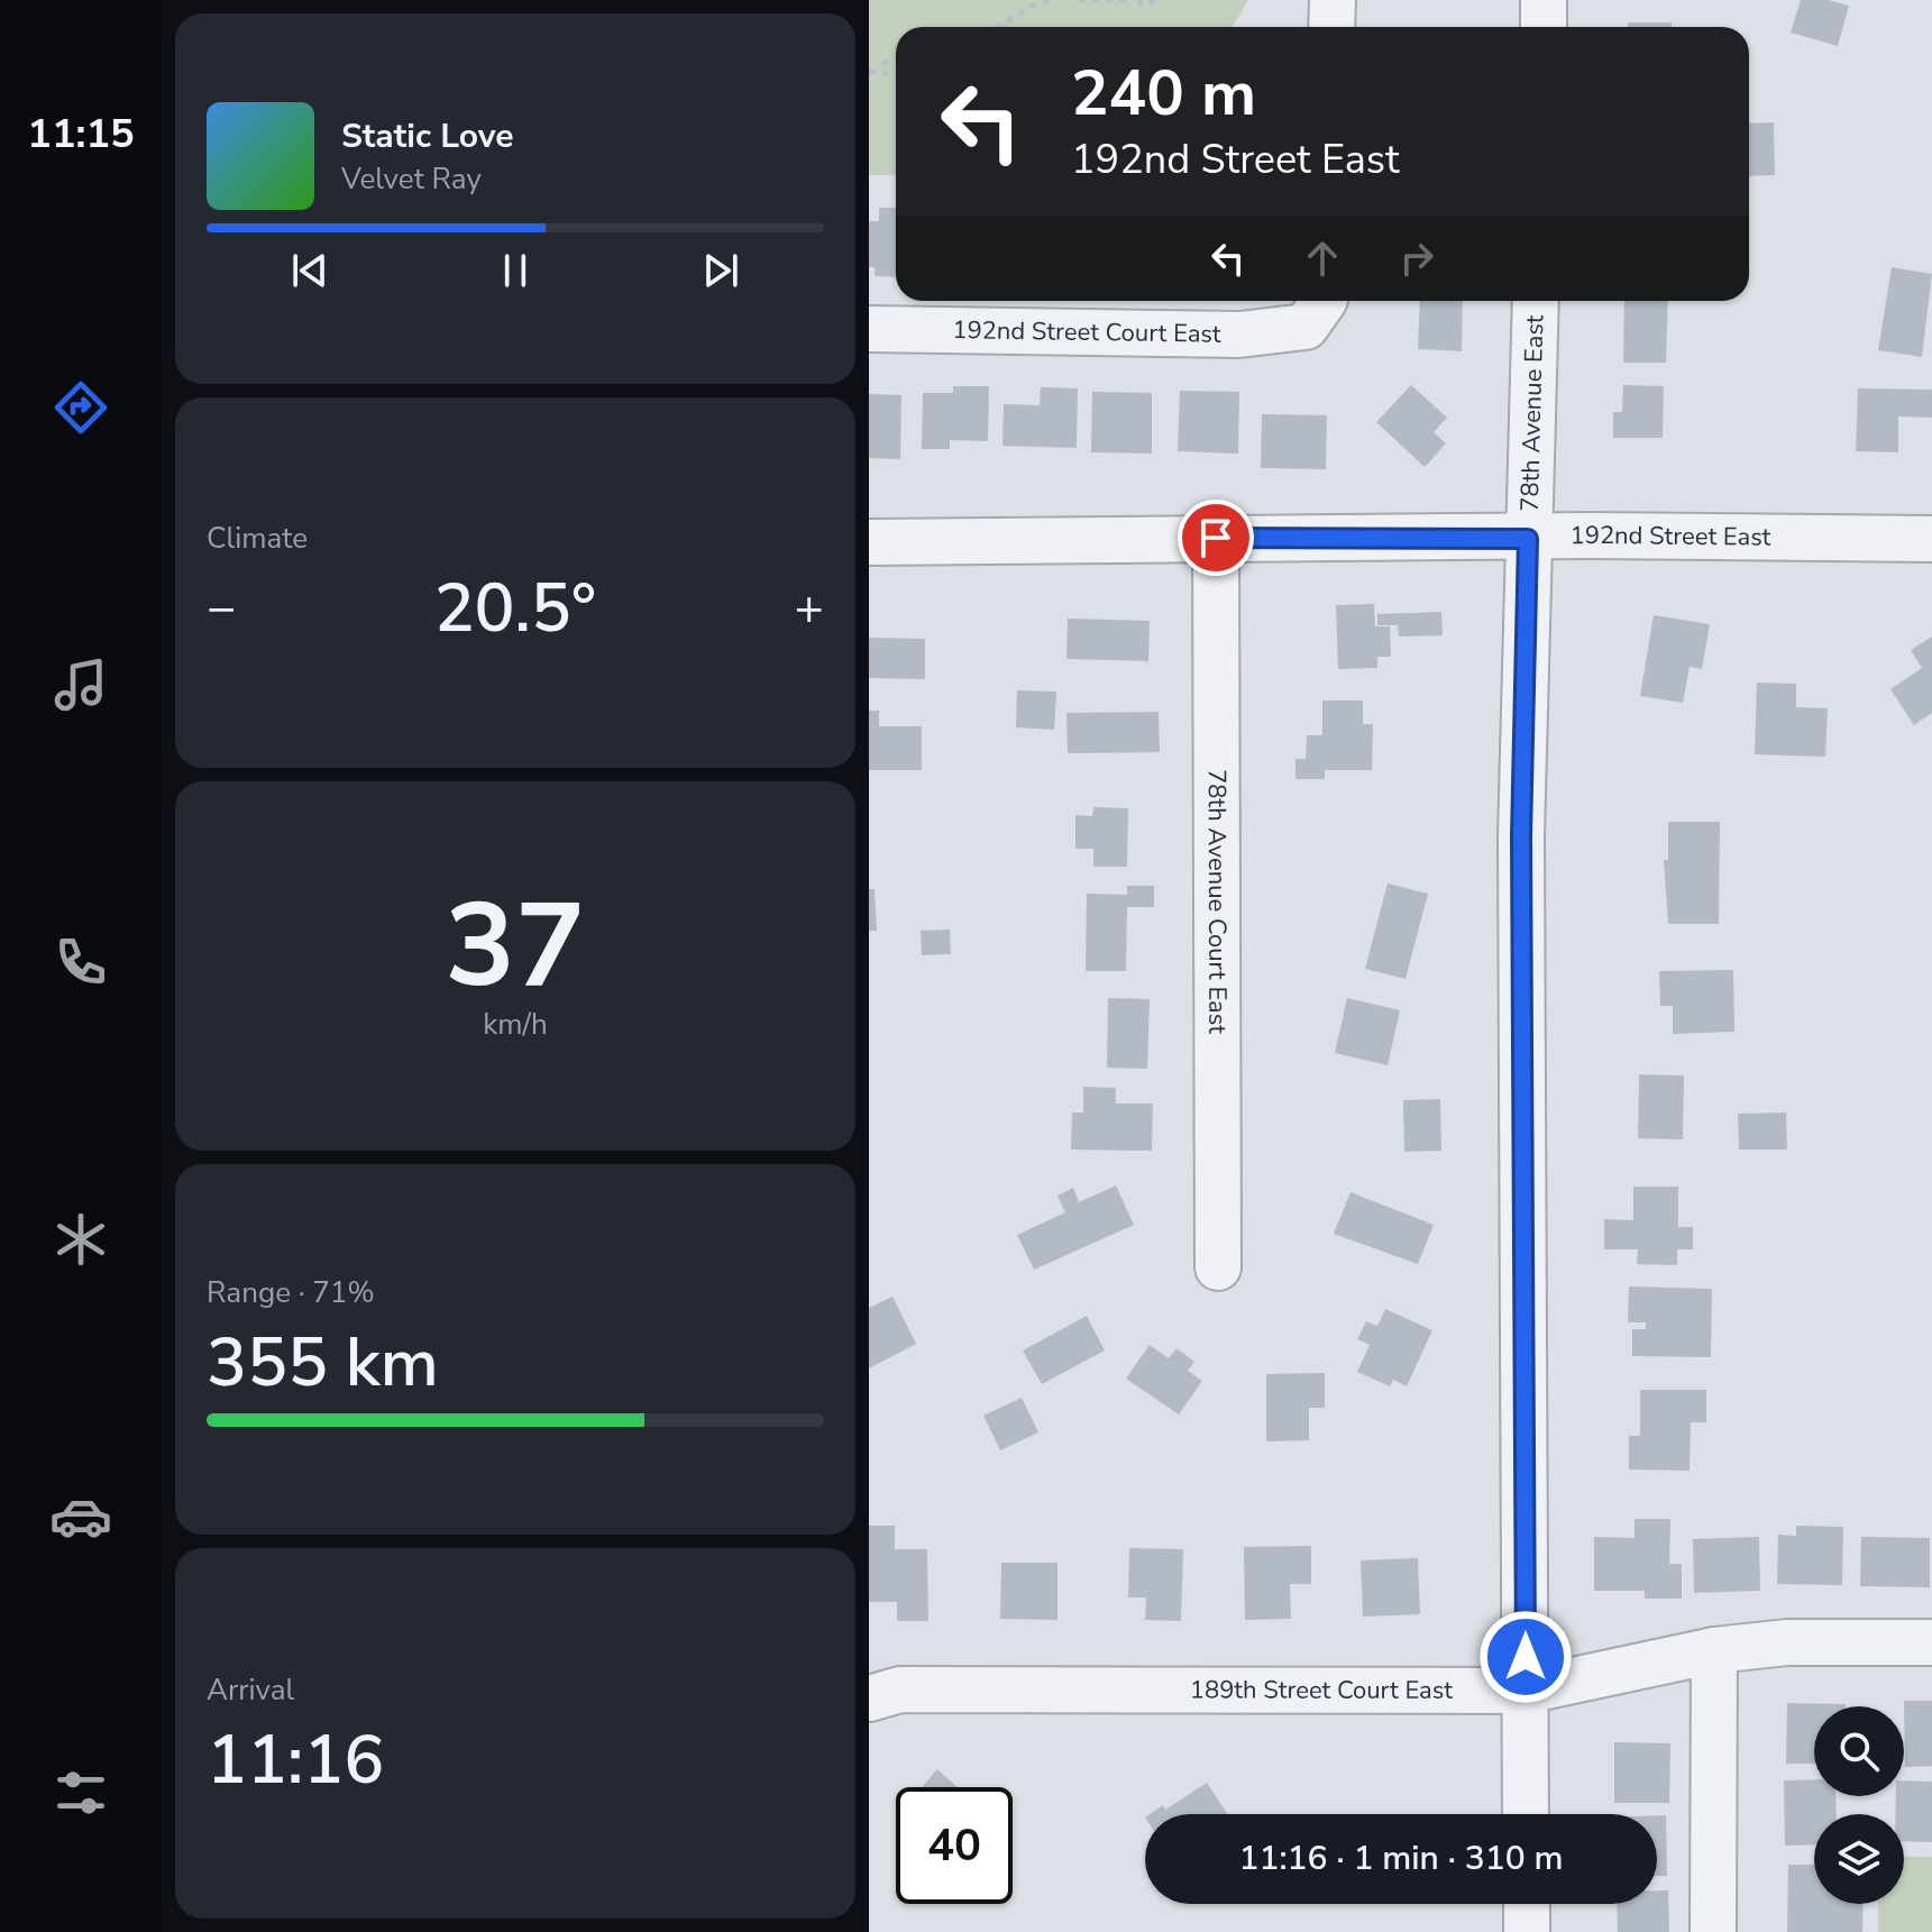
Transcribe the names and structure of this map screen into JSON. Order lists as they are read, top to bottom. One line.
{"streets":{"street":["192nd Street Court East","78th Avenue East","192nd Street East","78th Avenue Court East","189th Street Court East"]},"crossings":[["78th Avenue East","192nd Street East"],["78th Avenue East","189th Street Court East"],["192nd Street East","78th Avenue Court East"]],"page":{"tabs":"11:15","turn":["240 m","192nd Street East"],"song":["Static Love","Velvet Ray"],"tile":["Climate",["37","km/h"],["Range · 71%","355 km"],["Arrival","11:16"]],"heat":["−","20.5°","+"],"limit":"40","trip":"11:16 · 1 min · 310 m"}}
